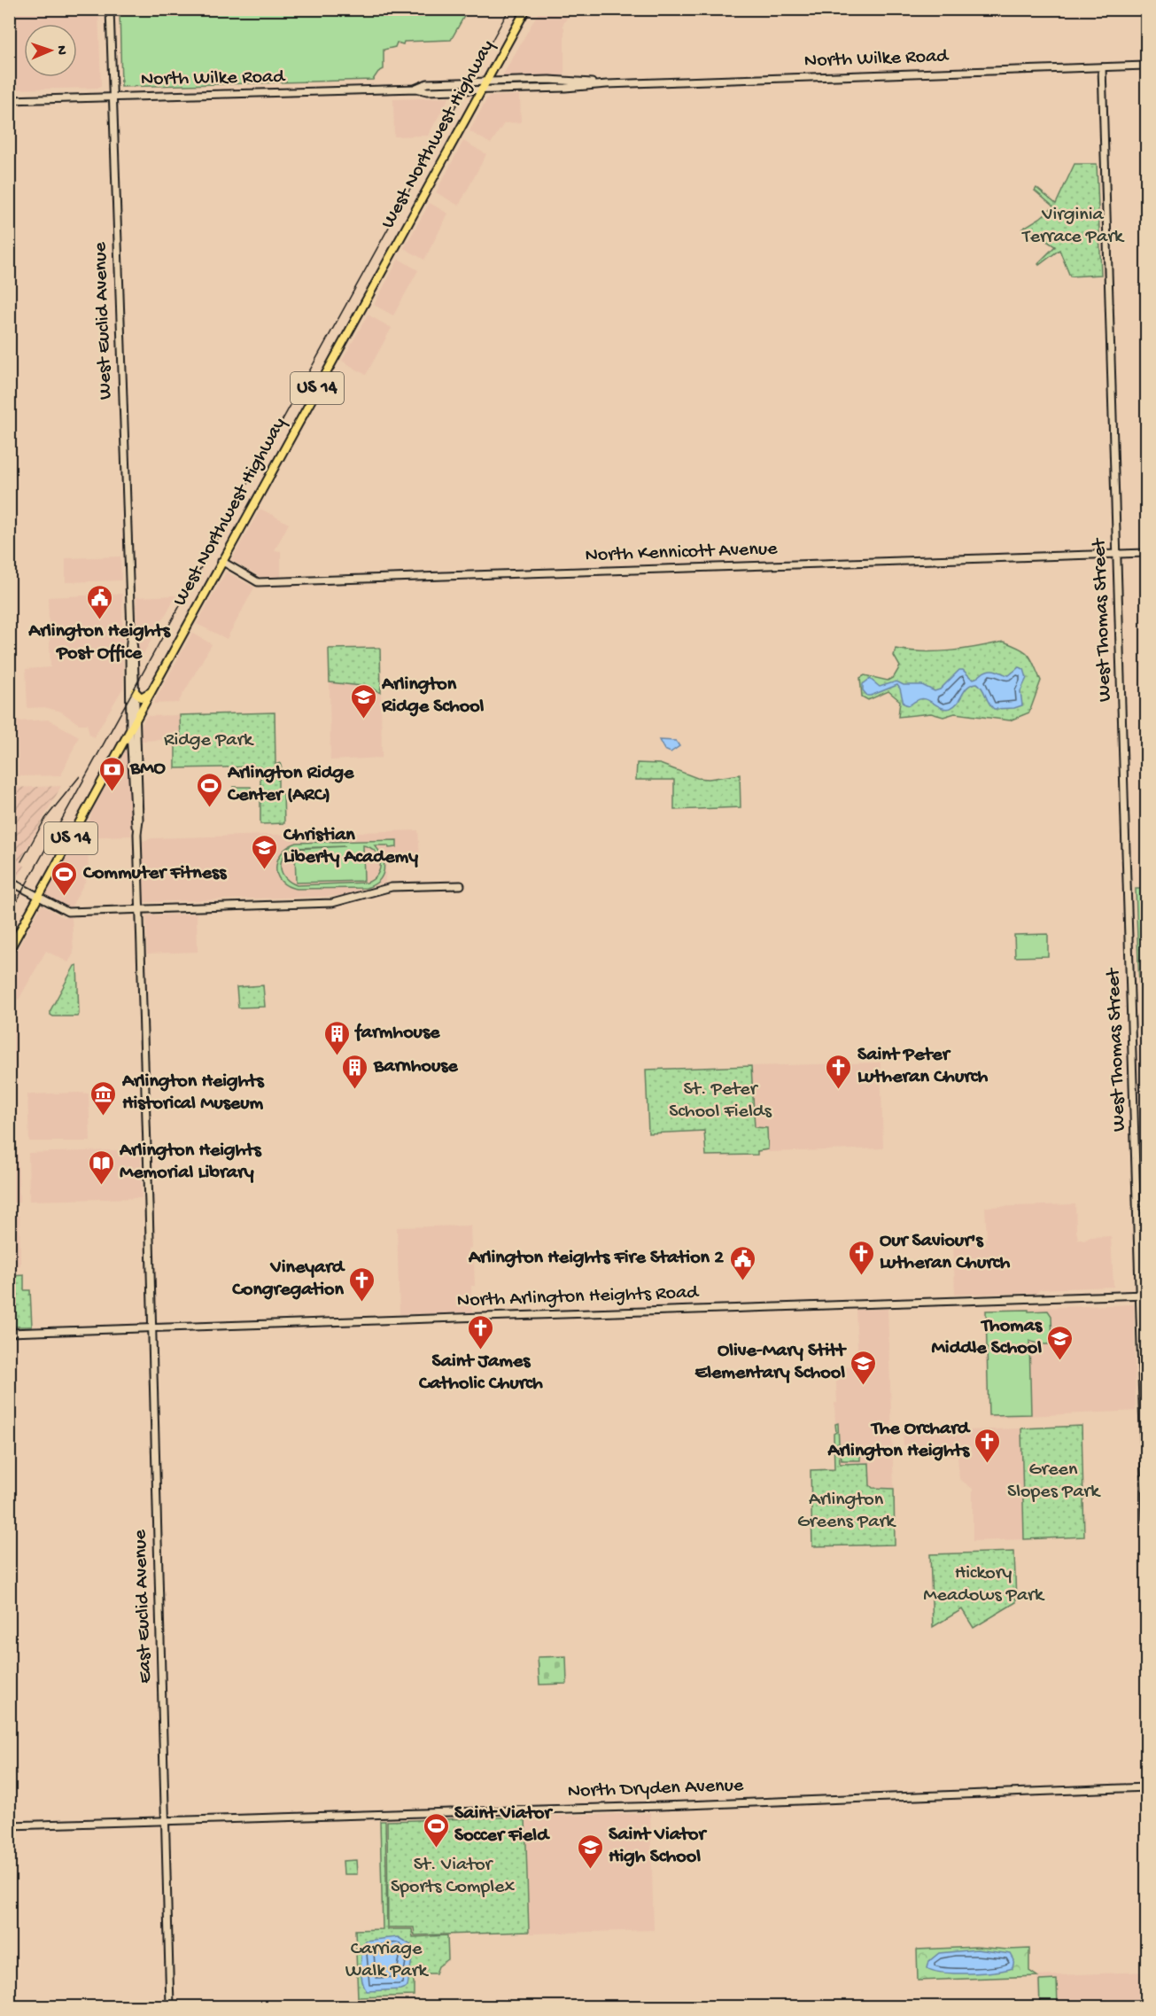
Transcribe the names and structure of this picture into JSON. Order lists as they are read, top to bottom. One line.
{"streets":{"main road":["West Northwest Highway","US 14"],"street":["North Wilke Road","West Euclid Avenue","North Kennicott Avenue","West Thomas Street","North Arlington Heights Road","East Euclid Avenue","North Dryden Avenue"]},"crossings":[["North Wilke Road","West Northwest Highway"],["North Wilke Road","West Euclid Avenue"],["North Wilke Road","West Thomas Street"],["West Northwest Highway","West Euclid Avenue"],["West Northwest Highway","North Kennicott Avenue"],["West Euclid Avenue","East Euclid Avenue"],["North Kennicott Avenue","West Thomas Street"],["West Thomas Street","North Arlington Heights Road"],["North Arlington Heights Road","East Euclid Avenue"],["East Euclid Avenue","North Dryden Avenue"]],"parks":["Virginia Terrace Park","Ridge Park","St. Peter School Fields","Green Slopes Park","Arlington Greens Park","Hickory Meadows Park","St. Viator Sports Complex","Carriage Walk Park"],"places":{"public building":["Arlington Heights Post Office","Arlington Heights Fire Station 2"],"school or university":["Arlington Ridge School","Christian Liberty Academy","Thomas Middle School","Olive-Mary Stitt Elementary School","Saint Viator High School"],"bank":["BMO"],"sports":["Arlington Ridge Center (ARC)","Commuter Fitness","Saint Viator Soccer Field"],"building":["farmhouse","Barnhouse"],"church":["Saint Peter Lutheran Church","Our Saviour's Lutheran Church","Vineyard Congregation","Saint James Catholic Church","The Orchard Arlington Heights"],"museum":["Arlington Heights Historical Museum"],"library":["Arlington Heights Memorial Library"]},"north":"right"}
